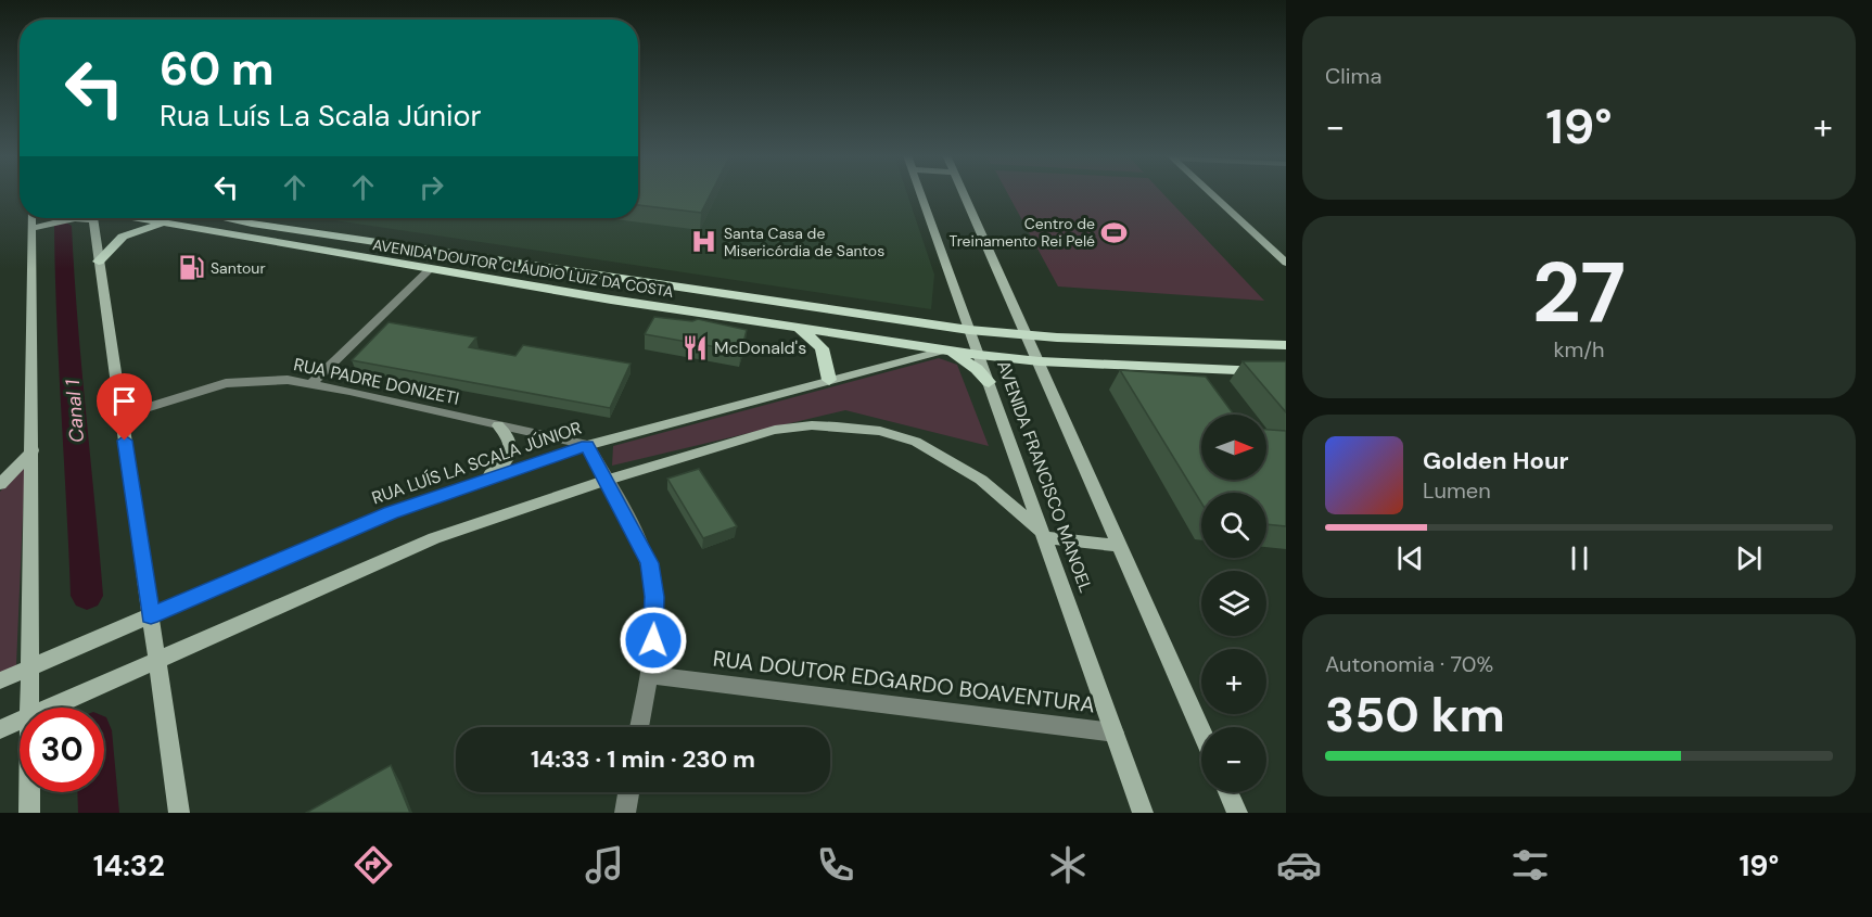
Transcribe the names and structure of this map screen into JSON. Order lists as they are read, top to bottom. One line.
{"streets":{"main road":["AVENIDA DOUTOR CLÁUDIO LUIZ DA COSTA"],"street":["RUA PADRE DONIZETI","RUA LUÍS LA SCALA JÚNIOR","AVENIDA FRANCISCO MANOEL","RUA DOUTOR EDGARDO BOAVENTURA"]},"crossings":[["AVENIDA DOUTOR CLÁUDIO LUIZ DA COSTA","RUA LUÍS LA SCALA JÚNIOR"],["AVENIDA DOUTOR CLÁUDIO LUIZ DA COSTA","AVENIDA FRANCISCO MANOEL"],["RUA PADRE DONIZETI","RUA LUÍS LA SCALA JÚNIOR"],["AVENIDA FRANCISCO MANOEL","RUA DOUTOR EDGARDO BOAVENTURA"]],"water":["Canal 1"],"places":{"sports":["Centro de Treinamento Rei Pelé"],"hospital":["Santa Casa de Misericórdia de Santos"],"fuel station":["Santour"],"restaurant":["McDonald's"]},"north":"right","page":{"tile":["Clima",["27","km/h"],["Autonomia · 70%","350 km"]],"turn":["60 m","Rua Luís La Scala Júnior"],"heat":["−","19°","+"],"map_buttons":["+","−"],"song":["Golden Hour","Lumen"],"limit":"30","trip":"14:33 · 1 min · 230 m","tabs":["14:32","19°"]}}
